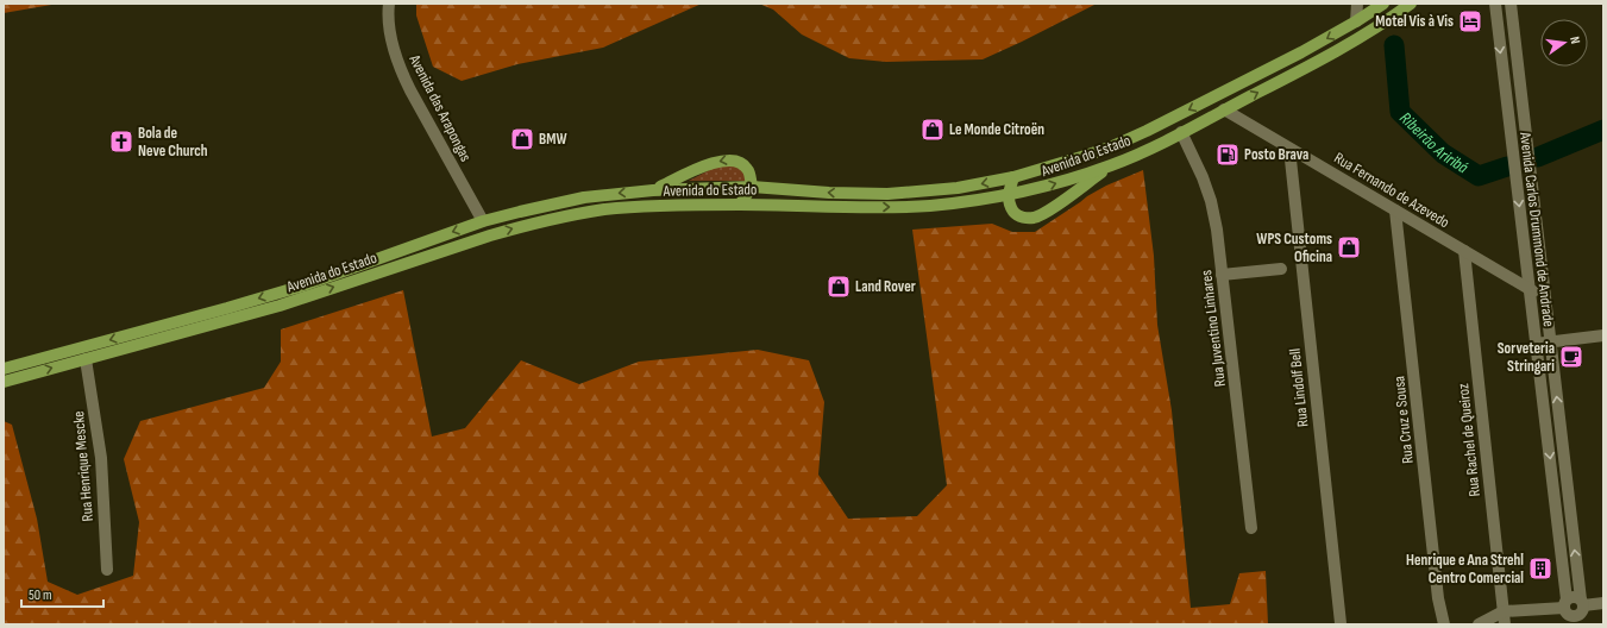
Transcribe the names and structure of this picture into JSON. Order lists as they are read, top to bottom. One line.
{"streets":{"main road":["Avenida do Estado"],"street":["Avenida das Arapongas","Rua Fernando de Azevedo","Avenida Carlos Drummond de Andrade","Rua Juventino Linhares","Rua Lindolf Bell","Rua Cruz e Sousa","Rua Rachel de Queiroz","Rua Henrique Mescke"]},"crossings":[["Avenida das Arapongas","Avenida do Estado"],["Avenida do Estado","Rua Fernando de Azevedo"],["Avenida do Estado","Rua Juventino Linhares"],["Avenida do Estado","Rua Henrique Mescke"],["Rua Fernando de Azevedo","Avenida Carlos Drummond de Andrade"],["Rua Fernando de Azevedo","Rua Lindolf Bell"],["Rua Fernando de Azevedo","Rua Cruz e Sousa"],["Rua Fernando de Azevedo","Rua Rachel de Queiroz"]],"water":["Ribeirão Ariribá"],"places":{"hotel":["Motel Vis à Vis"],"shop":["Le Monde Citroën","BMW","WPS Customs Oficina","Land Rover"],"church":["Bola de Neve Church"],"fuel station":["Posto Brava"],"cafe":["Sorveteria Stringari"],"building":["Henrique e Ana Strehl Centro Comercial"]},"scale_bar":"50 m","north":"right"}
